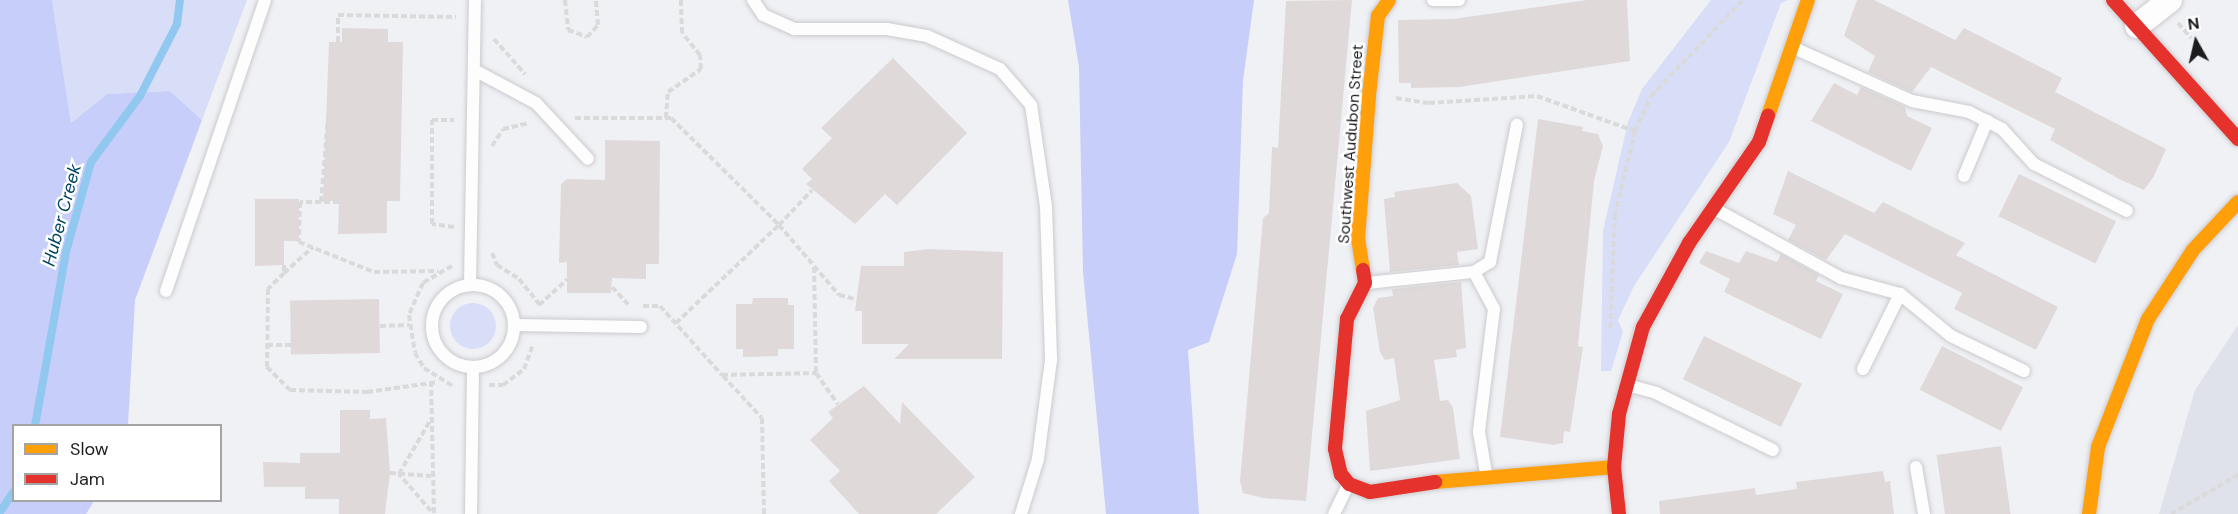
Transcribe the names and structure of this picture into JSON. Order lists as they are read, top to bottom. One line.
{"streets":{"street":["Southwest Audubon Street"]},"water":["Huber Creek"],"legend":["Slow","Jam"],"north":"top"}
